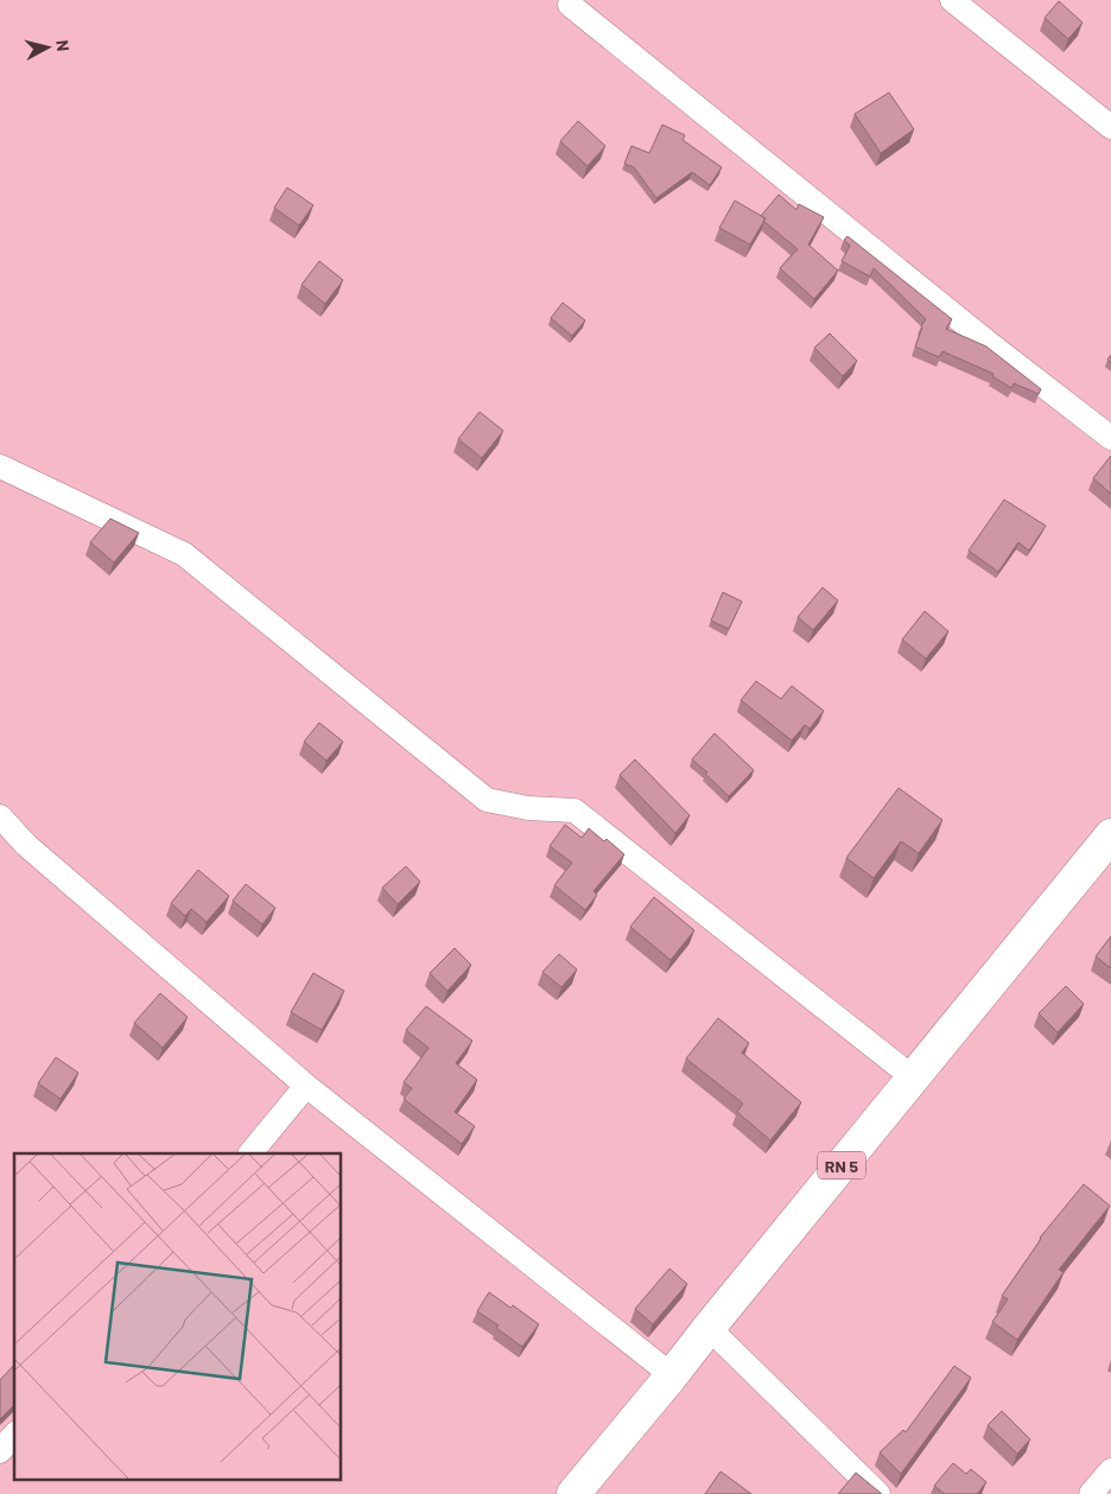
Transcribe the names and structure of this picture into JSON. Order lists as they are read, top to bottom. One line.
{"streets":{"main road":["RN 5"]},"north":"right"}
